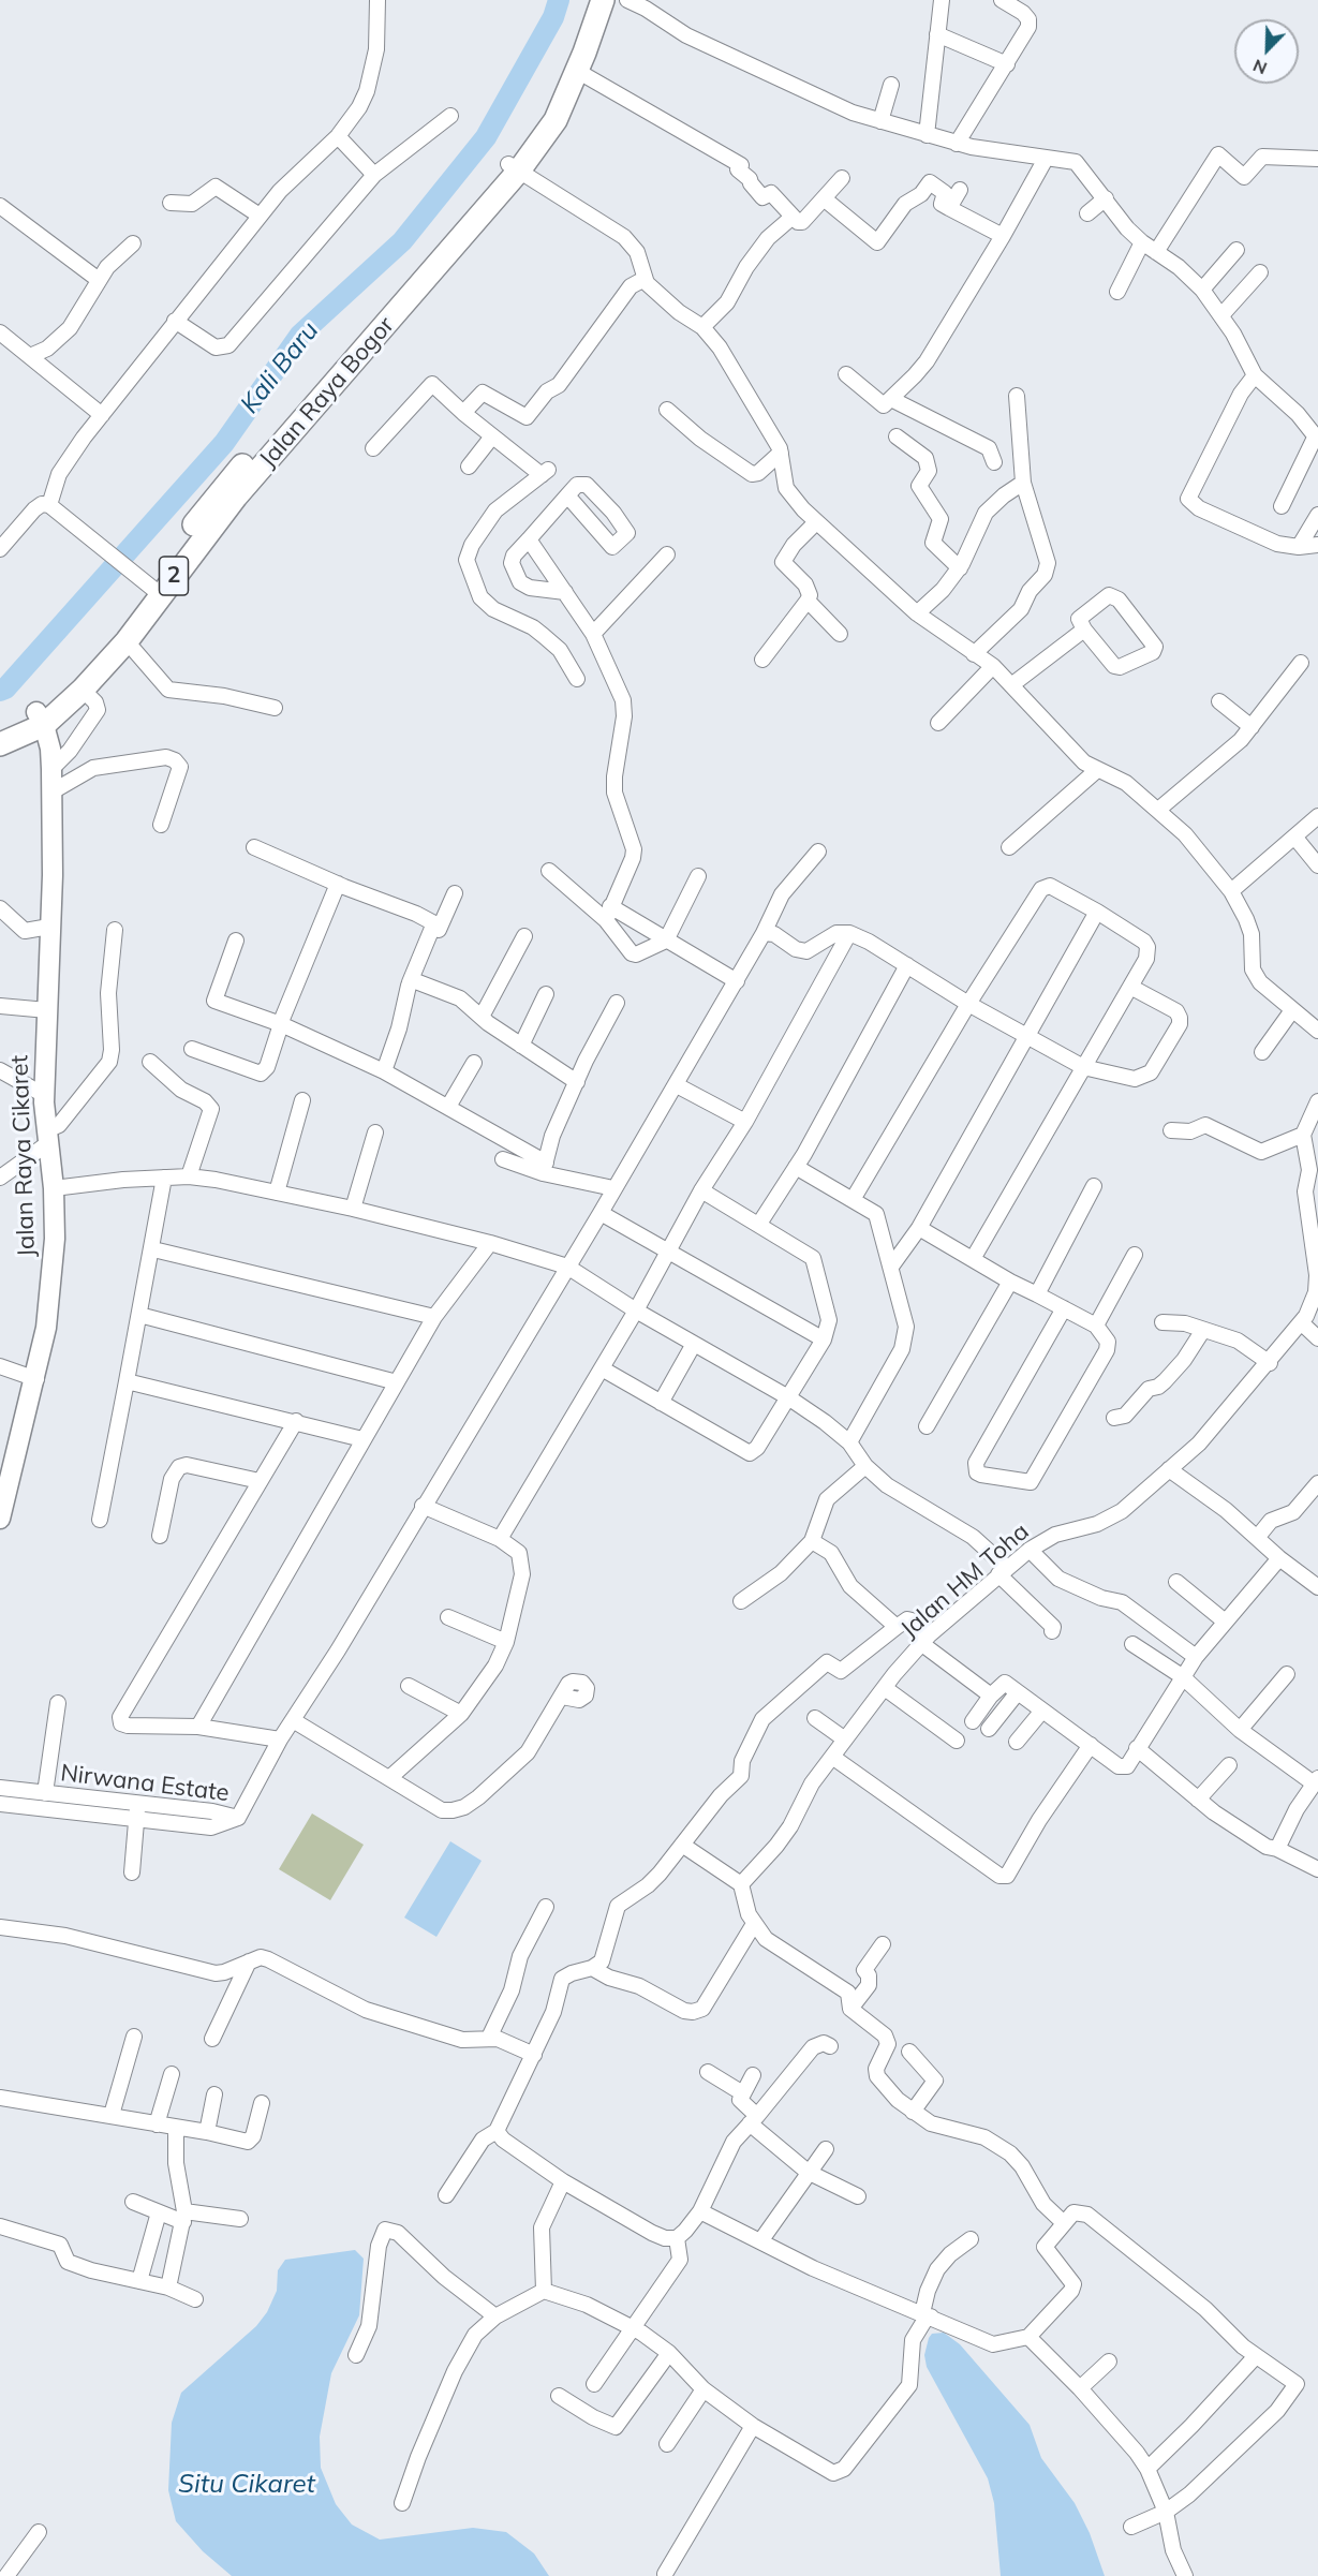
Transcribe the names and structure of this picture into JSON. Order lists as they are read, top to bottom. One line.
{"streets":{"highway":["Jalan Raya Bogor","2"],"main road":["Jalan Raya Cikaret"],"street":["Jalan HM Toha","Nirwana Estate"]},"crossings":[["Jalan Raya Bogor","Jalan Raya Cikaret"]],"water":["Kali Baru","Situ Cikaret"],"north":"bottom left"}
